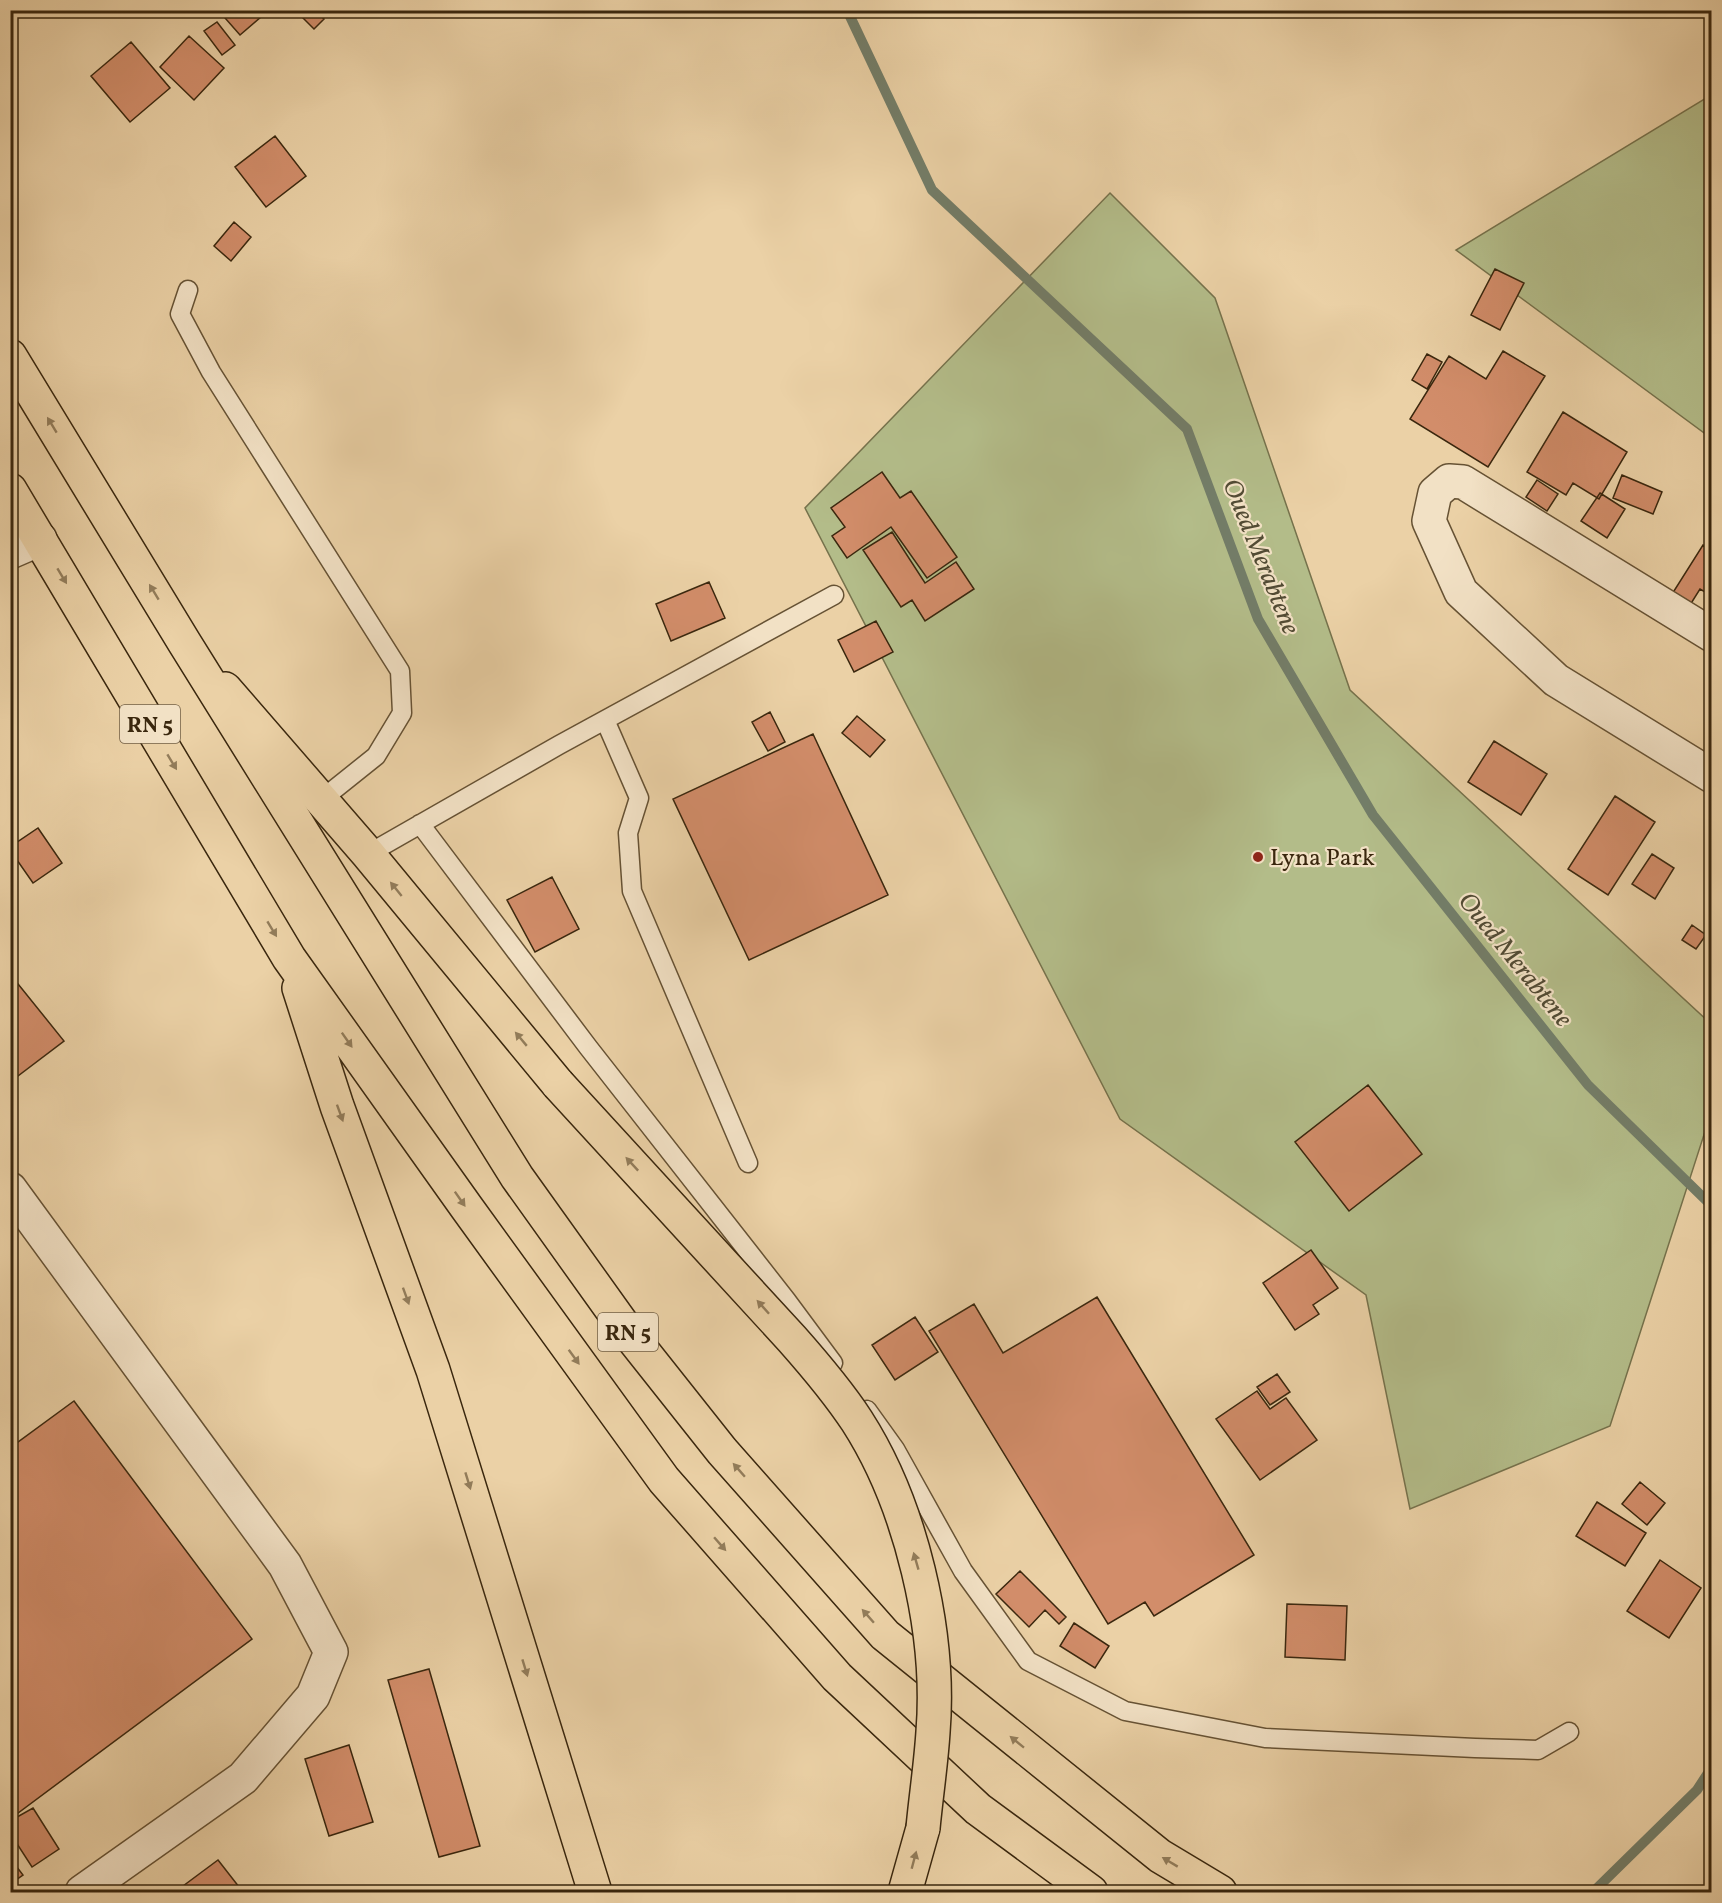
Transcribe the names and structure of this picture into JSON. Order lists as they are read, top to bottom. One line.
{"streets":{"main road":["RN 5"]},"water":["Oued Merabtene"],"places":["Lyna Park"]}
